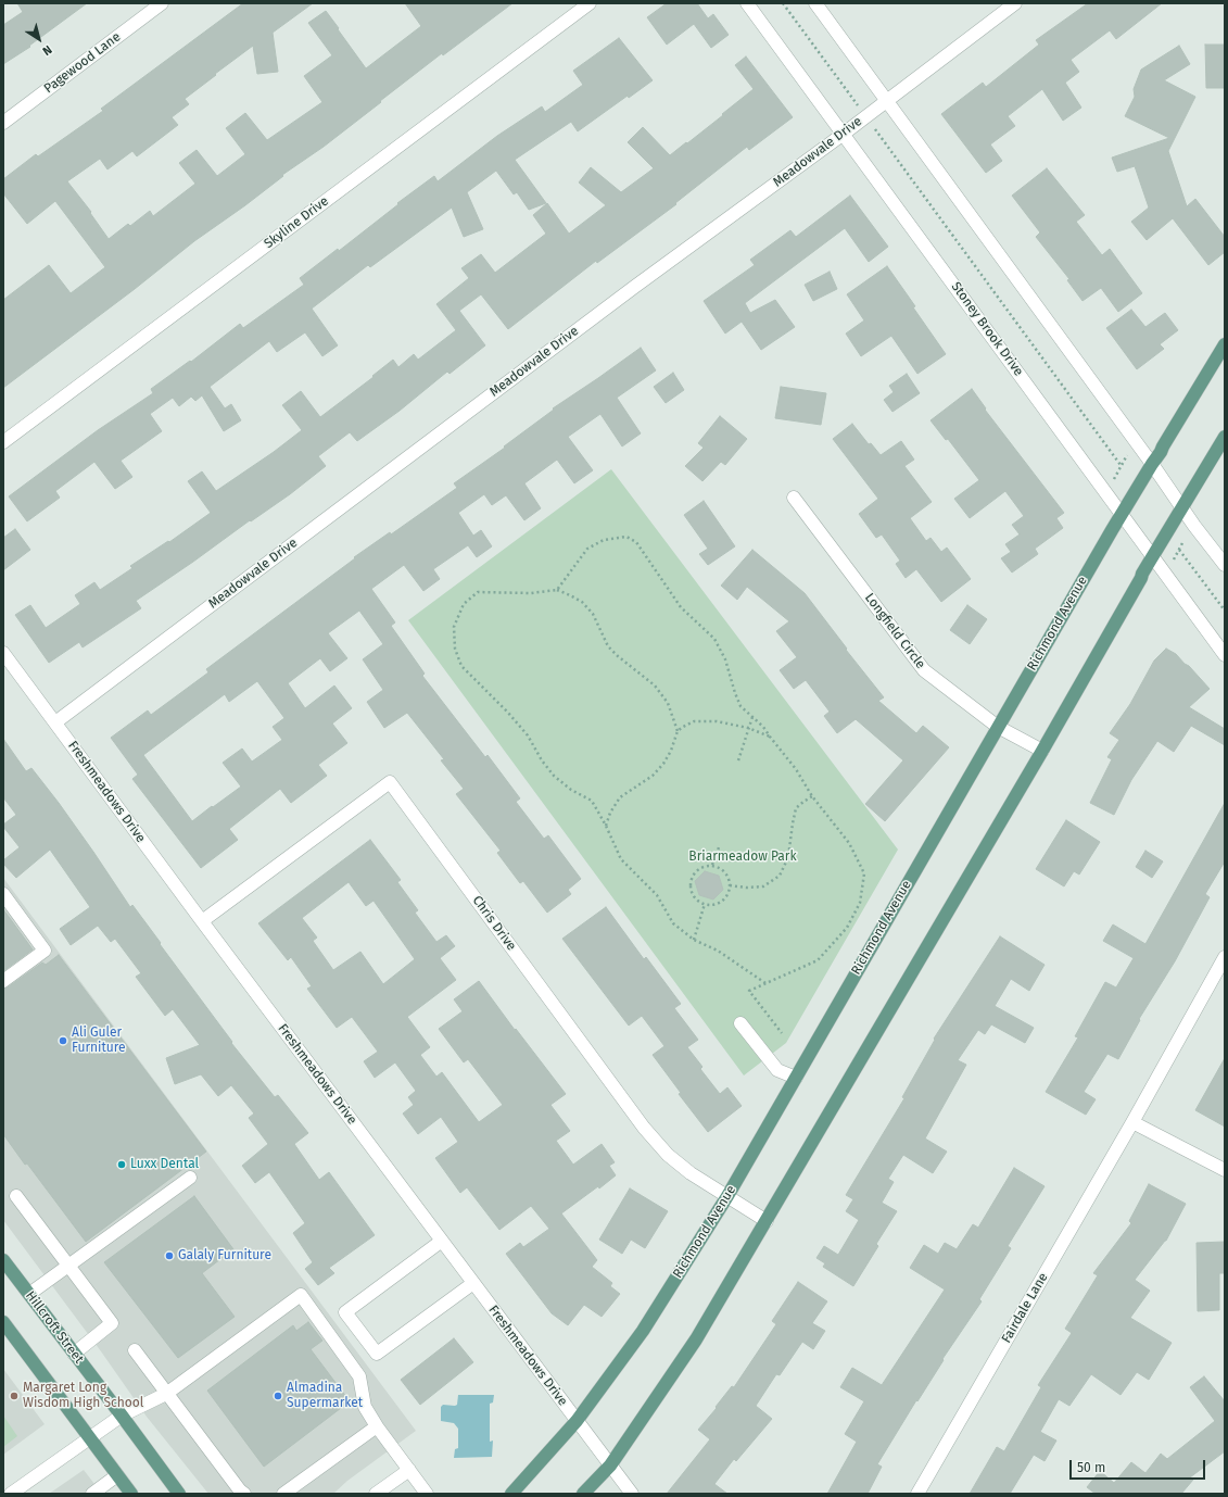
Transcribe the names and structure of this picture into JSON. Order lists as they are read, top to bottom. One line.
{"streets":{"main road":["Richmond Avenue","Hillcroft Street"],"street":["Pagewood Lane","Meadowvale Drive","Skyline Drive","Stoney Brook Drive","Longfield Circle","Freshmeadows Drive","Chris Drive","Fairdale Lane"]},"crossings":[["Meadowvale Drive","Stoney Brook Drive"],["Meadowvale Drive","Freshmeadows Drive"],["Stoney Brook Drive","Richmond Avenue"],["Richmond Avenue","Longfield Circle"],["Richmond Avenue","Freshmeadows Drive"],["Richmond Avenue","Chris Drive"],["Freshmeadows Drive","Chris Drive"]],"parks":["Briarmeadow Park"],"places":["Ali Guler Furniture","Luxx Dental","Galaly Furniture","Margaret Long Wisdom High School","Almadina Supermarket"],"scale_bar":"50 m","north":"bottom right"}
